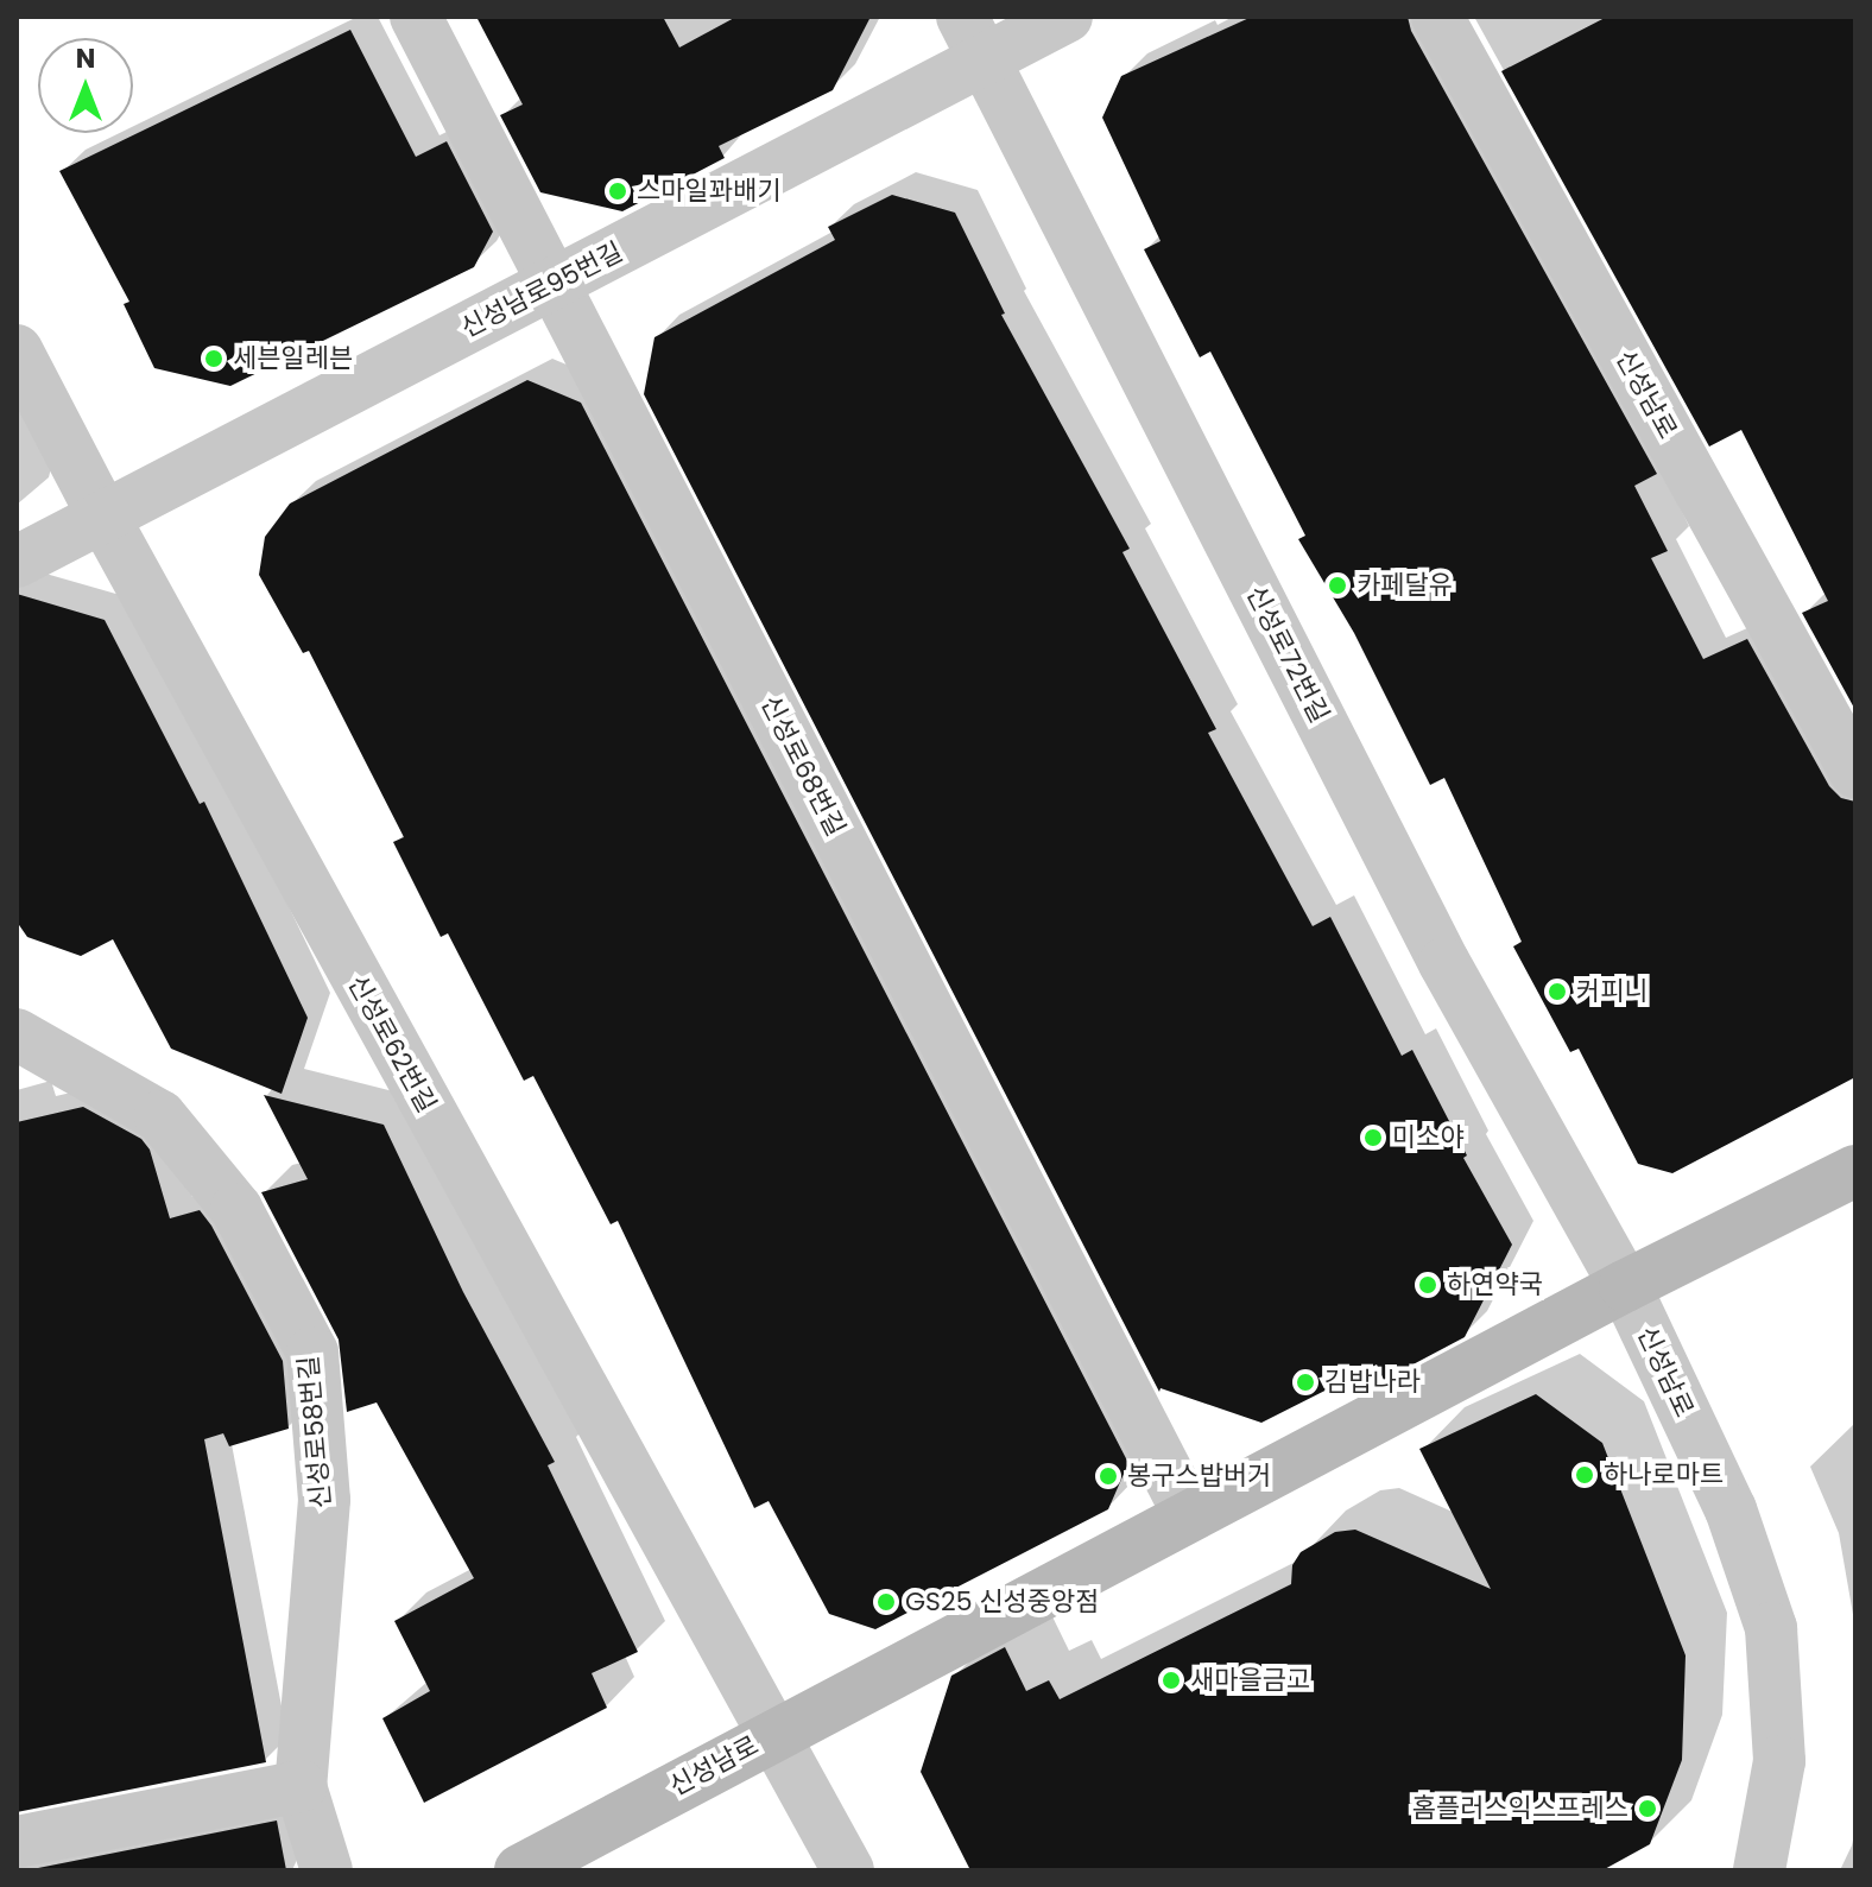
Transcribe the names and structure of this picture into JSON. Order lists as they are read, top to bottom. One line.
{"streets":{"street":["신성남로95번길","신성남로","신성로72번길","신성로68번길","신성로62번길","신성로58번길"]},"crossings":[["신성남로95번길","신성로72번길"],["신성남로95번길","신성로68번길"],["신성남로95번길","신성로62번길"],["신성남로","신성로72번길"],["신성남로","신성로62번길"]],"places":["스마일꽈배기","세븐일레븐","카페달유","커피니","미소야","하연약국","김밥나라","하나로마트","봉구스밥버거","GS25 신성중앙점","새마을금고","홈플러스익스프레스"],"north":"top"}
